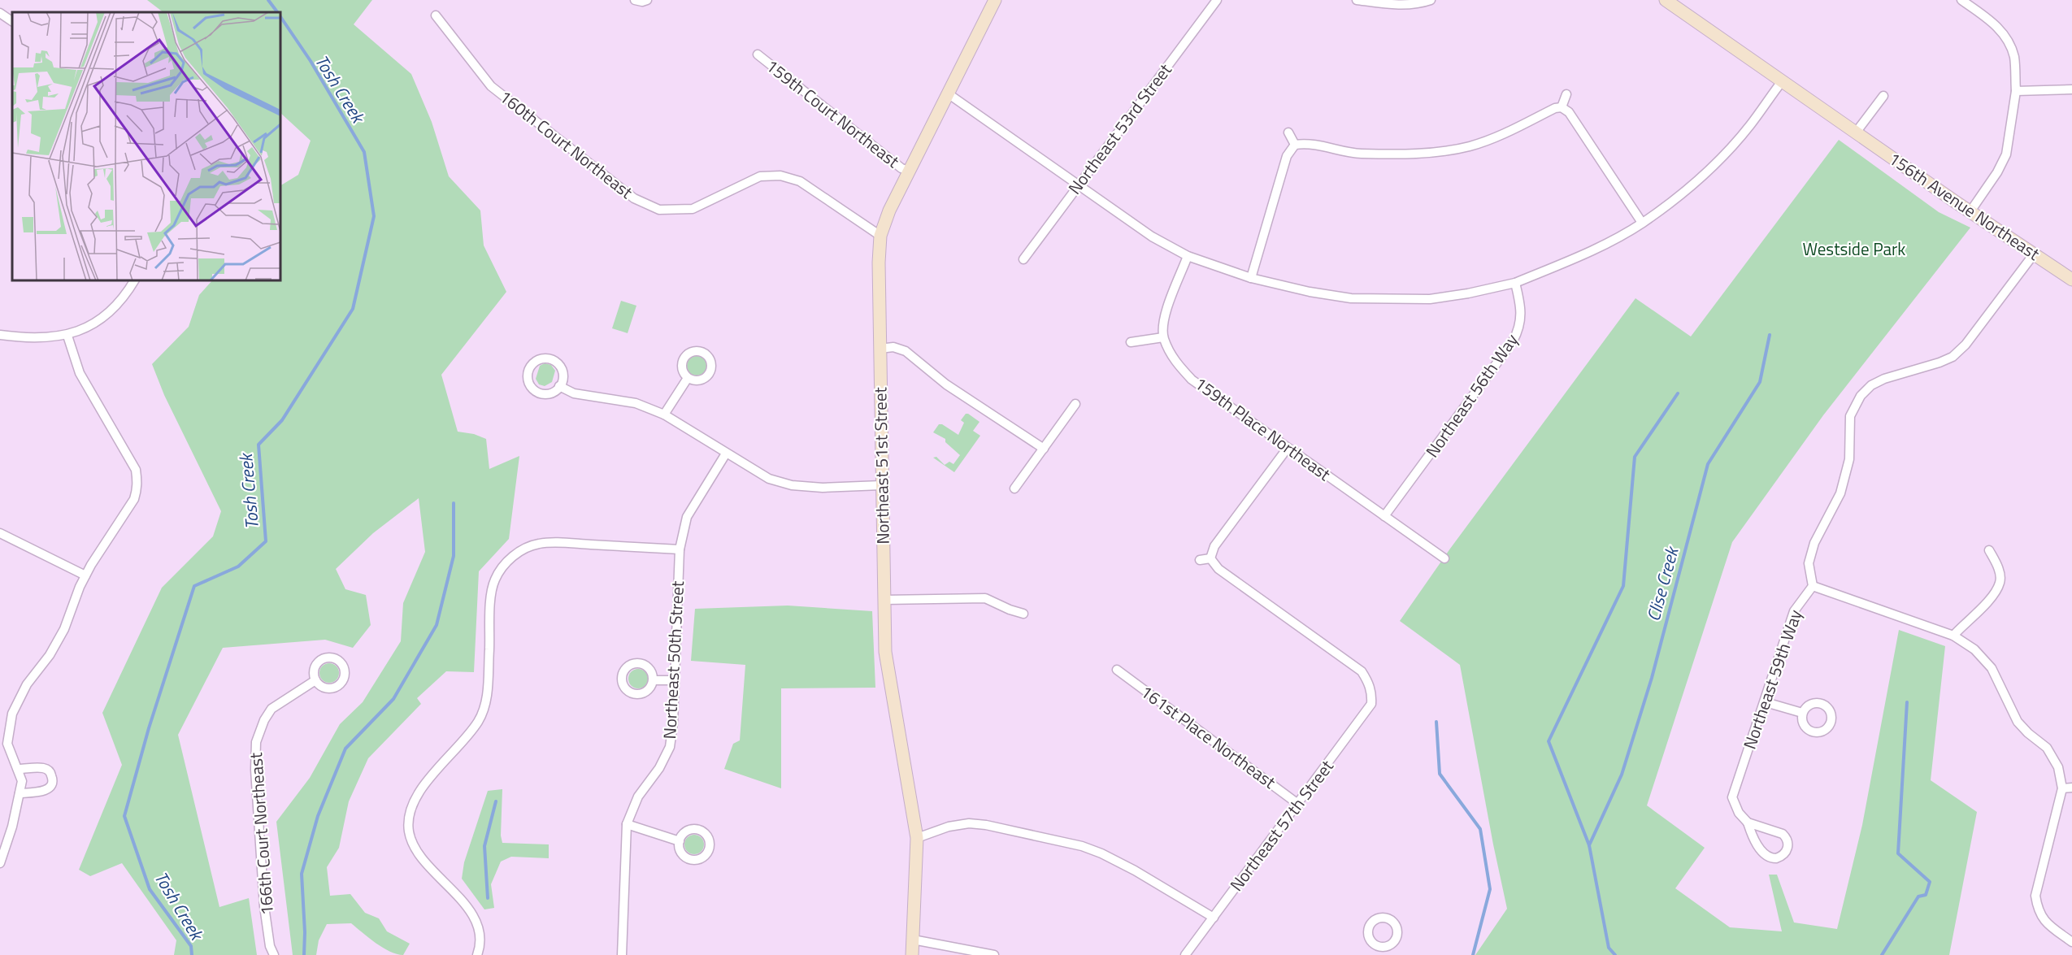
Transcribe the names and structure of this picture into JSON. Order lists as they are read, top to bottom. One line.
{"streets":{"main road":["156th Avenue Northeast","Northeast 51st Street"],"street":["159th Court Northeast","Northeast 53rd Street","160th Court Northeast","Northeast 56th Way","159th Place Northeast","Northeast 50th Street","Northeast 59th Way","161st Place Northeast","Northeast 57th Street","166th Court Northeast"]},"crossings":[["159th Court Northeast","Northeast 51st Street"],["160th Court Northeast","Northeast 51st Street"],["Northeast 56th Way","159th Place Northeast"],["161st Place Northeast","Northeast 57th Street"]],"water":["Tosh Creek","Clise Creek"],"parks":["Westside Park"]}
